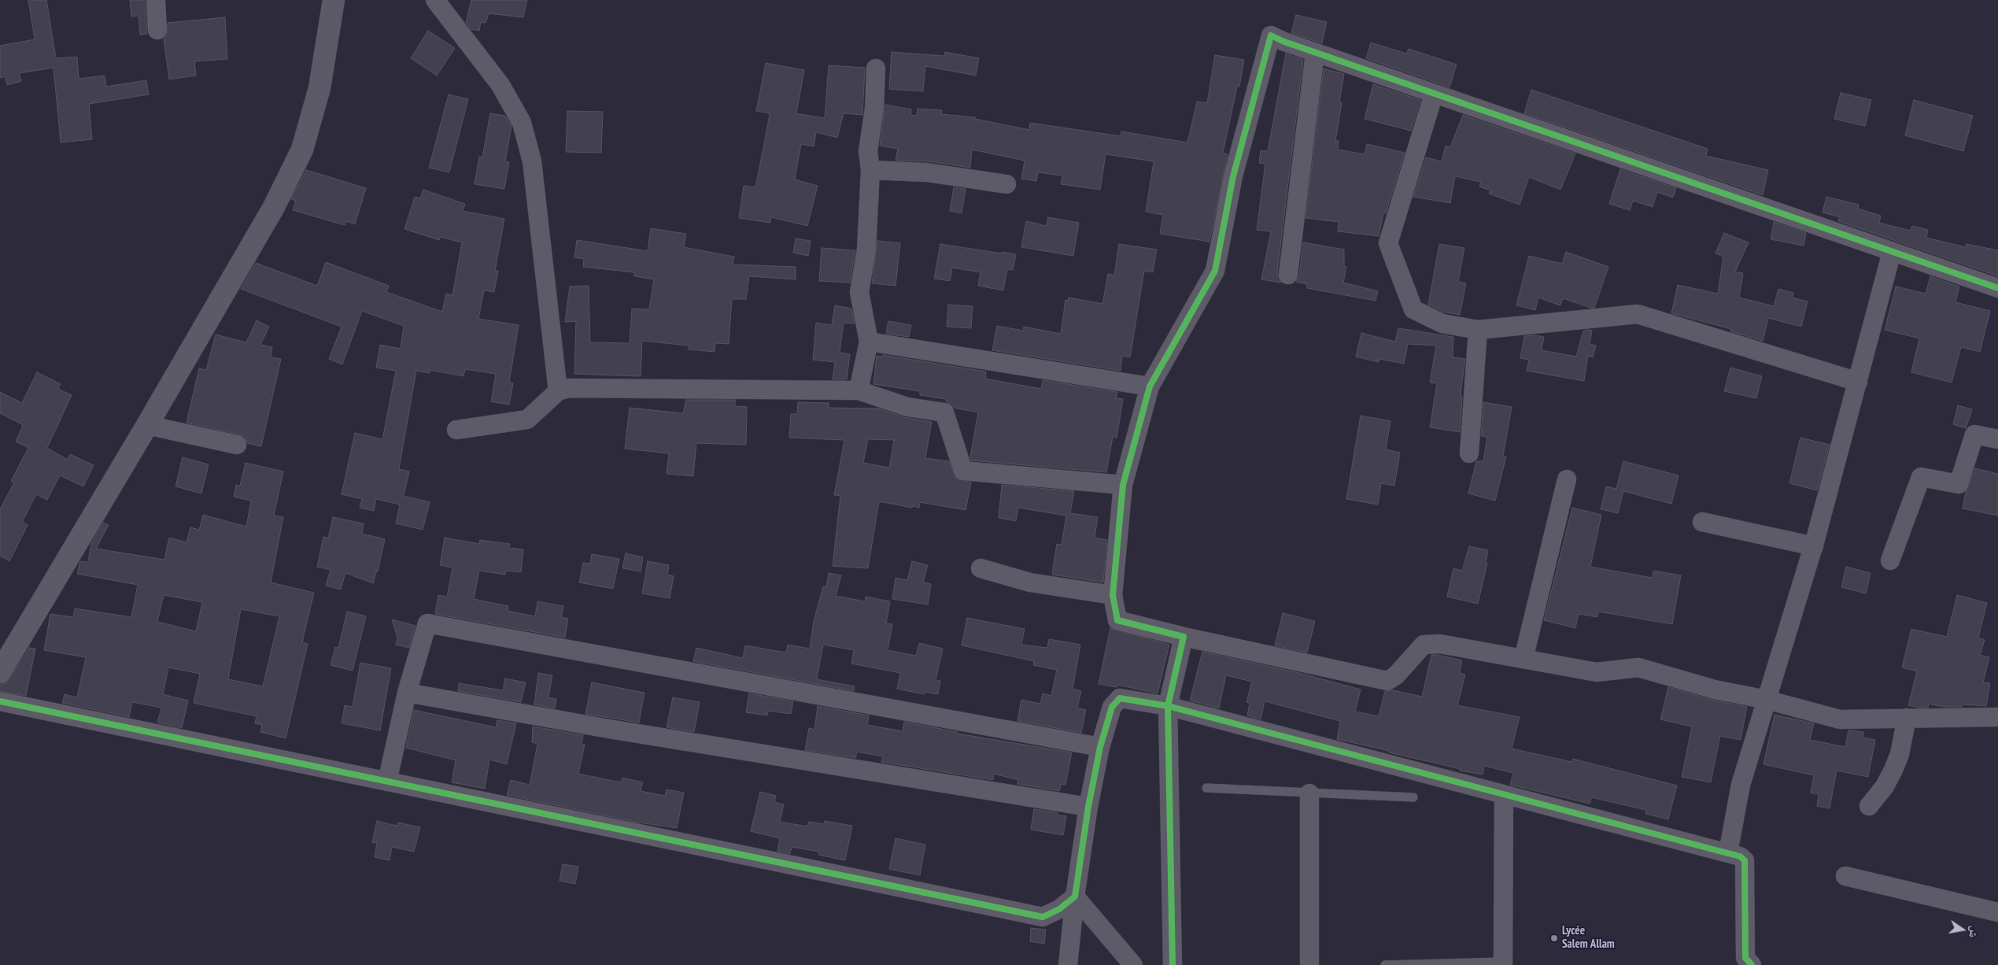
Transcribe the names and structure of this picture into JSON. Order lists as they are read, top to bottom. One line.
{"places":["Lycée Salem Allam"],"north":"right"}
